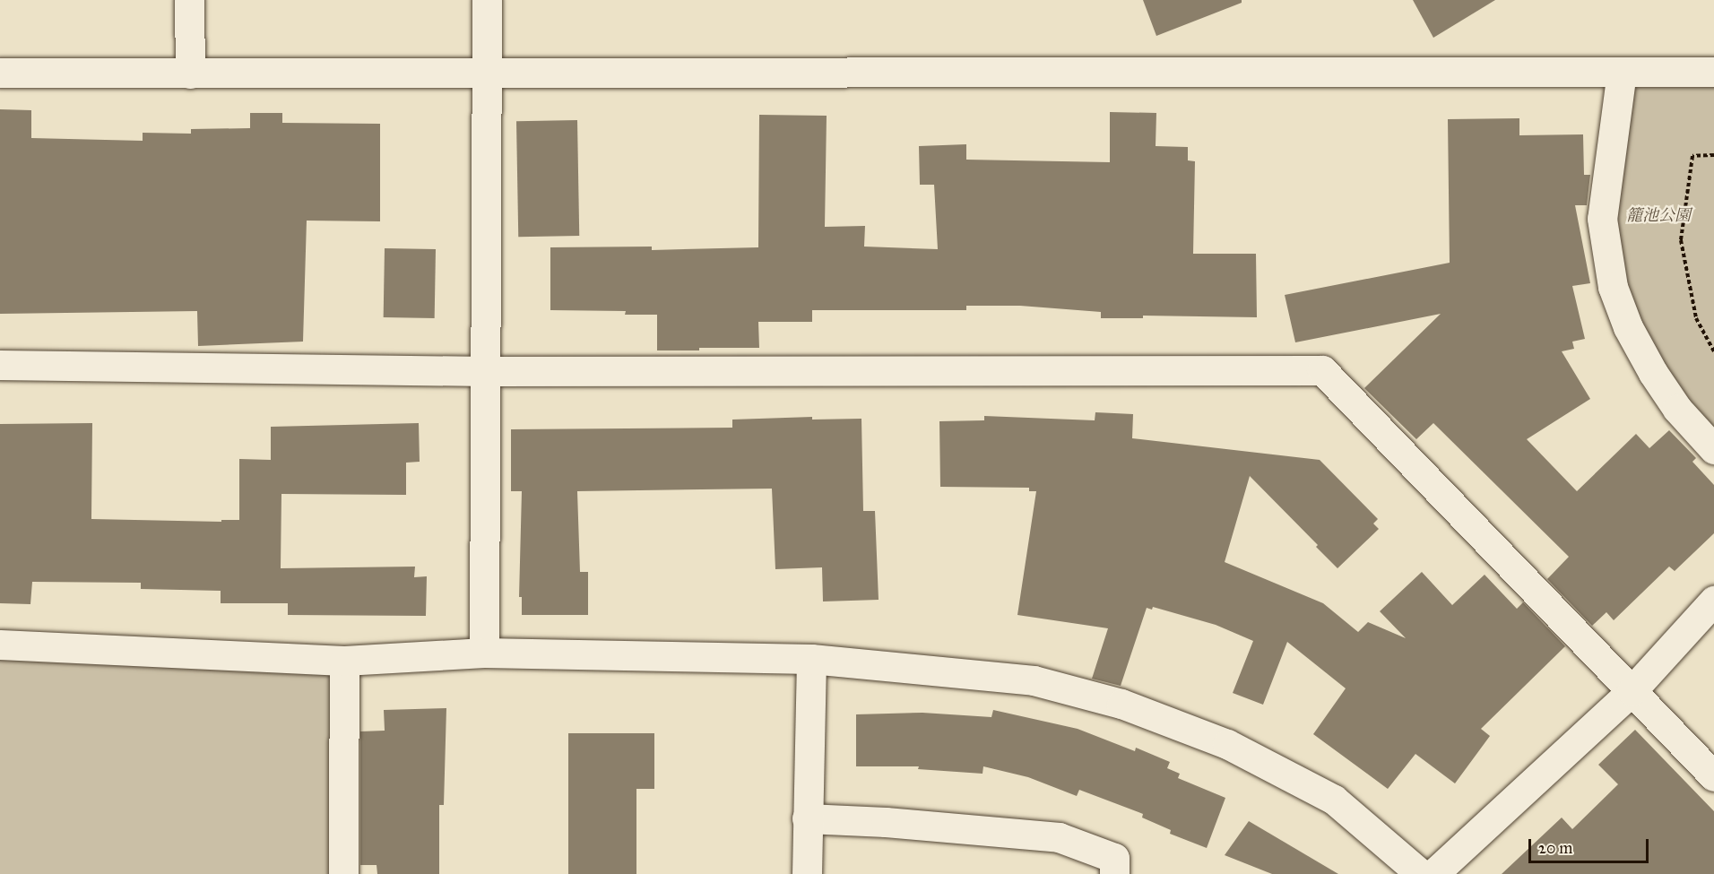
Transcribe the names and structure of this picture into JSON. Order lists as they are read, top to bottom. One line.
{"parks":["籠池公園"],"scale_bar":"20 m"}
